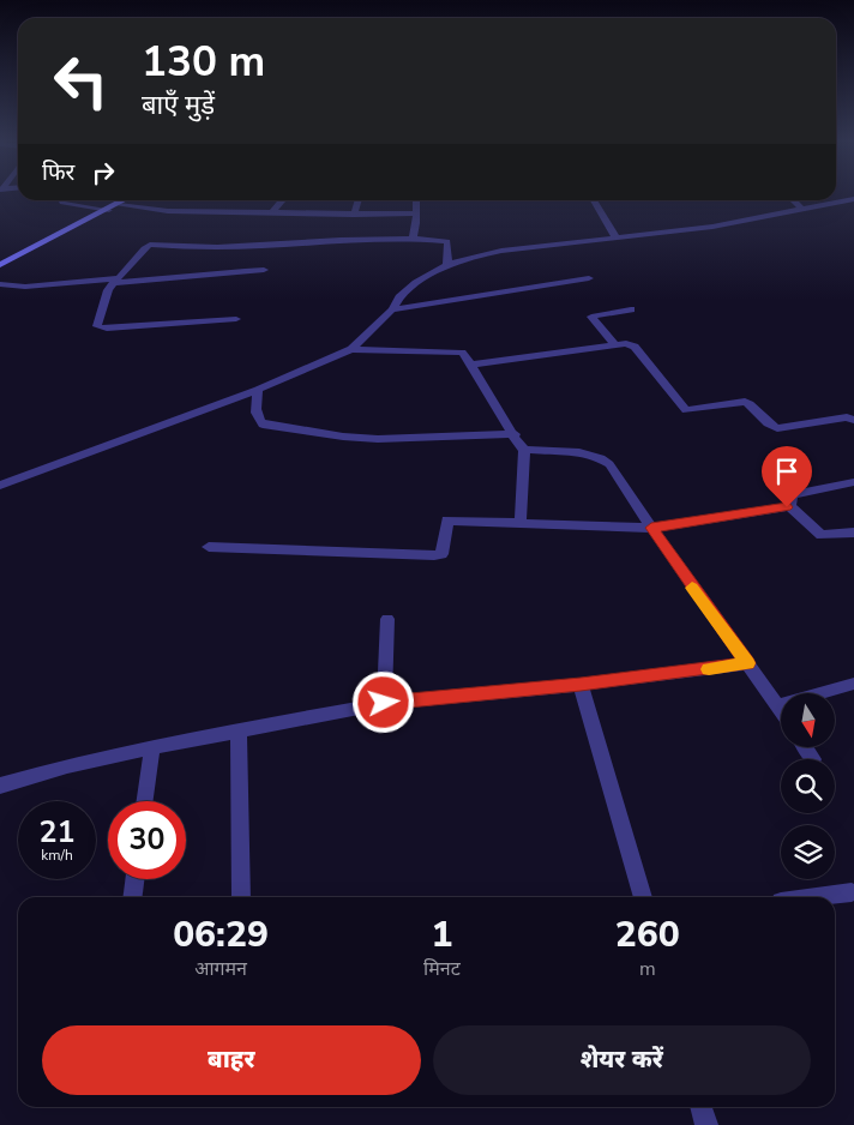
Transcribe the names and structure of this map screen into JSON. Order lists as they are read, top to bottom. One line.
{"north":"bottom","page":{"turn":["130 m","बाएँ मुड़ें"],"then":"फिर","speed":"21 km/h","limit":"30","eta":["06:29","आगमन","1","मिनट","260","m"],"buttons":["बाहर","शेयर करें"]}}
